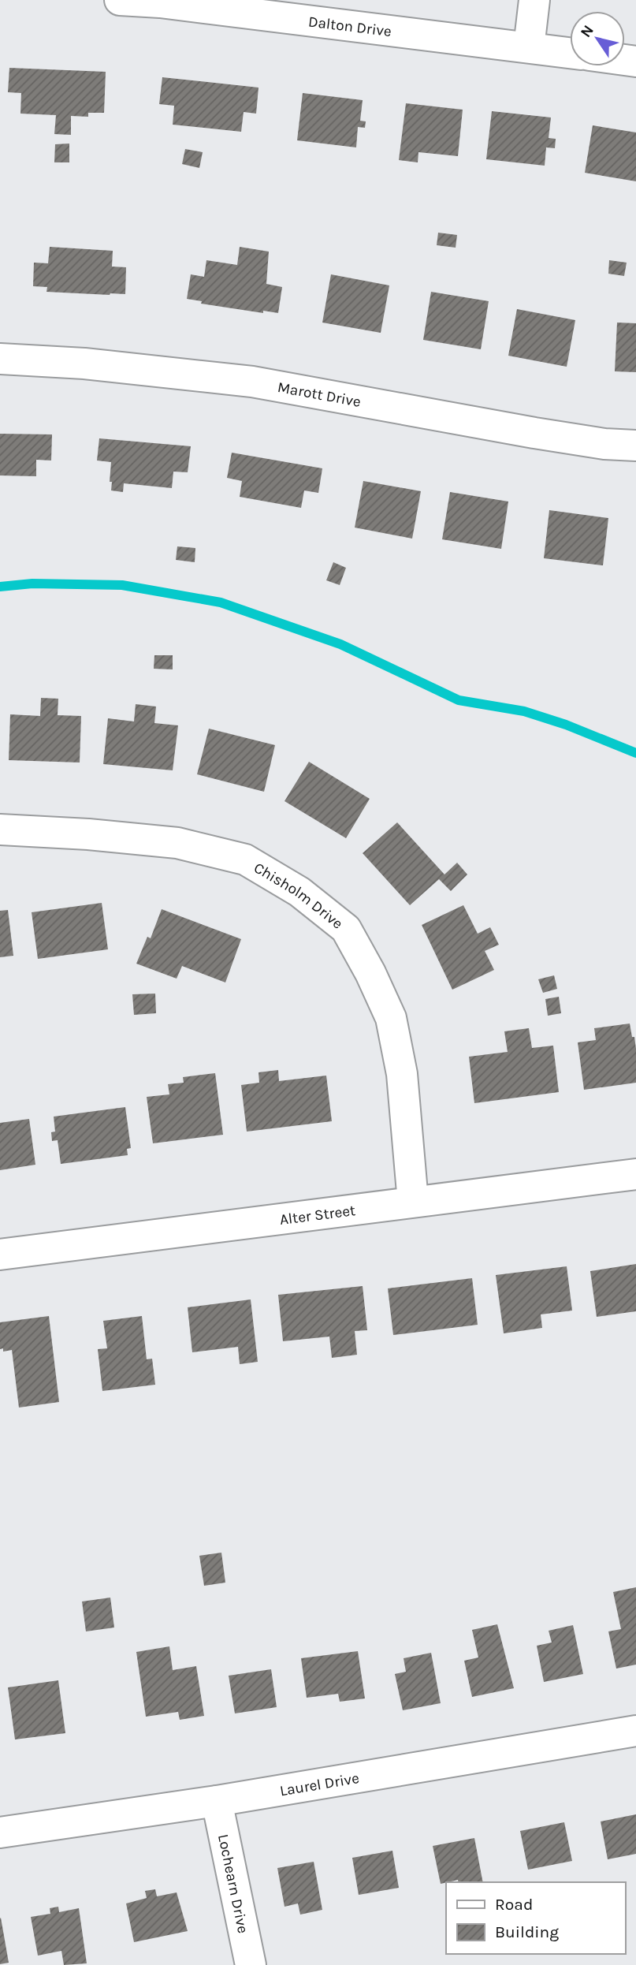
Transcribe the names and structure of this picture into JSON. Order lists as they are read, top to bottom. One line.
{"streets":{"street":["Dalton Drive","Marott Drive","Chisholm Drive","Alter Street","Laurel Drive","Lochearn Drive"]},"crossings":[["Chisholm Drive","Alter Street"],["Laurel Drive","Lochearn Drive"]],"legend":["Road","Building"],"north":"top left"}
